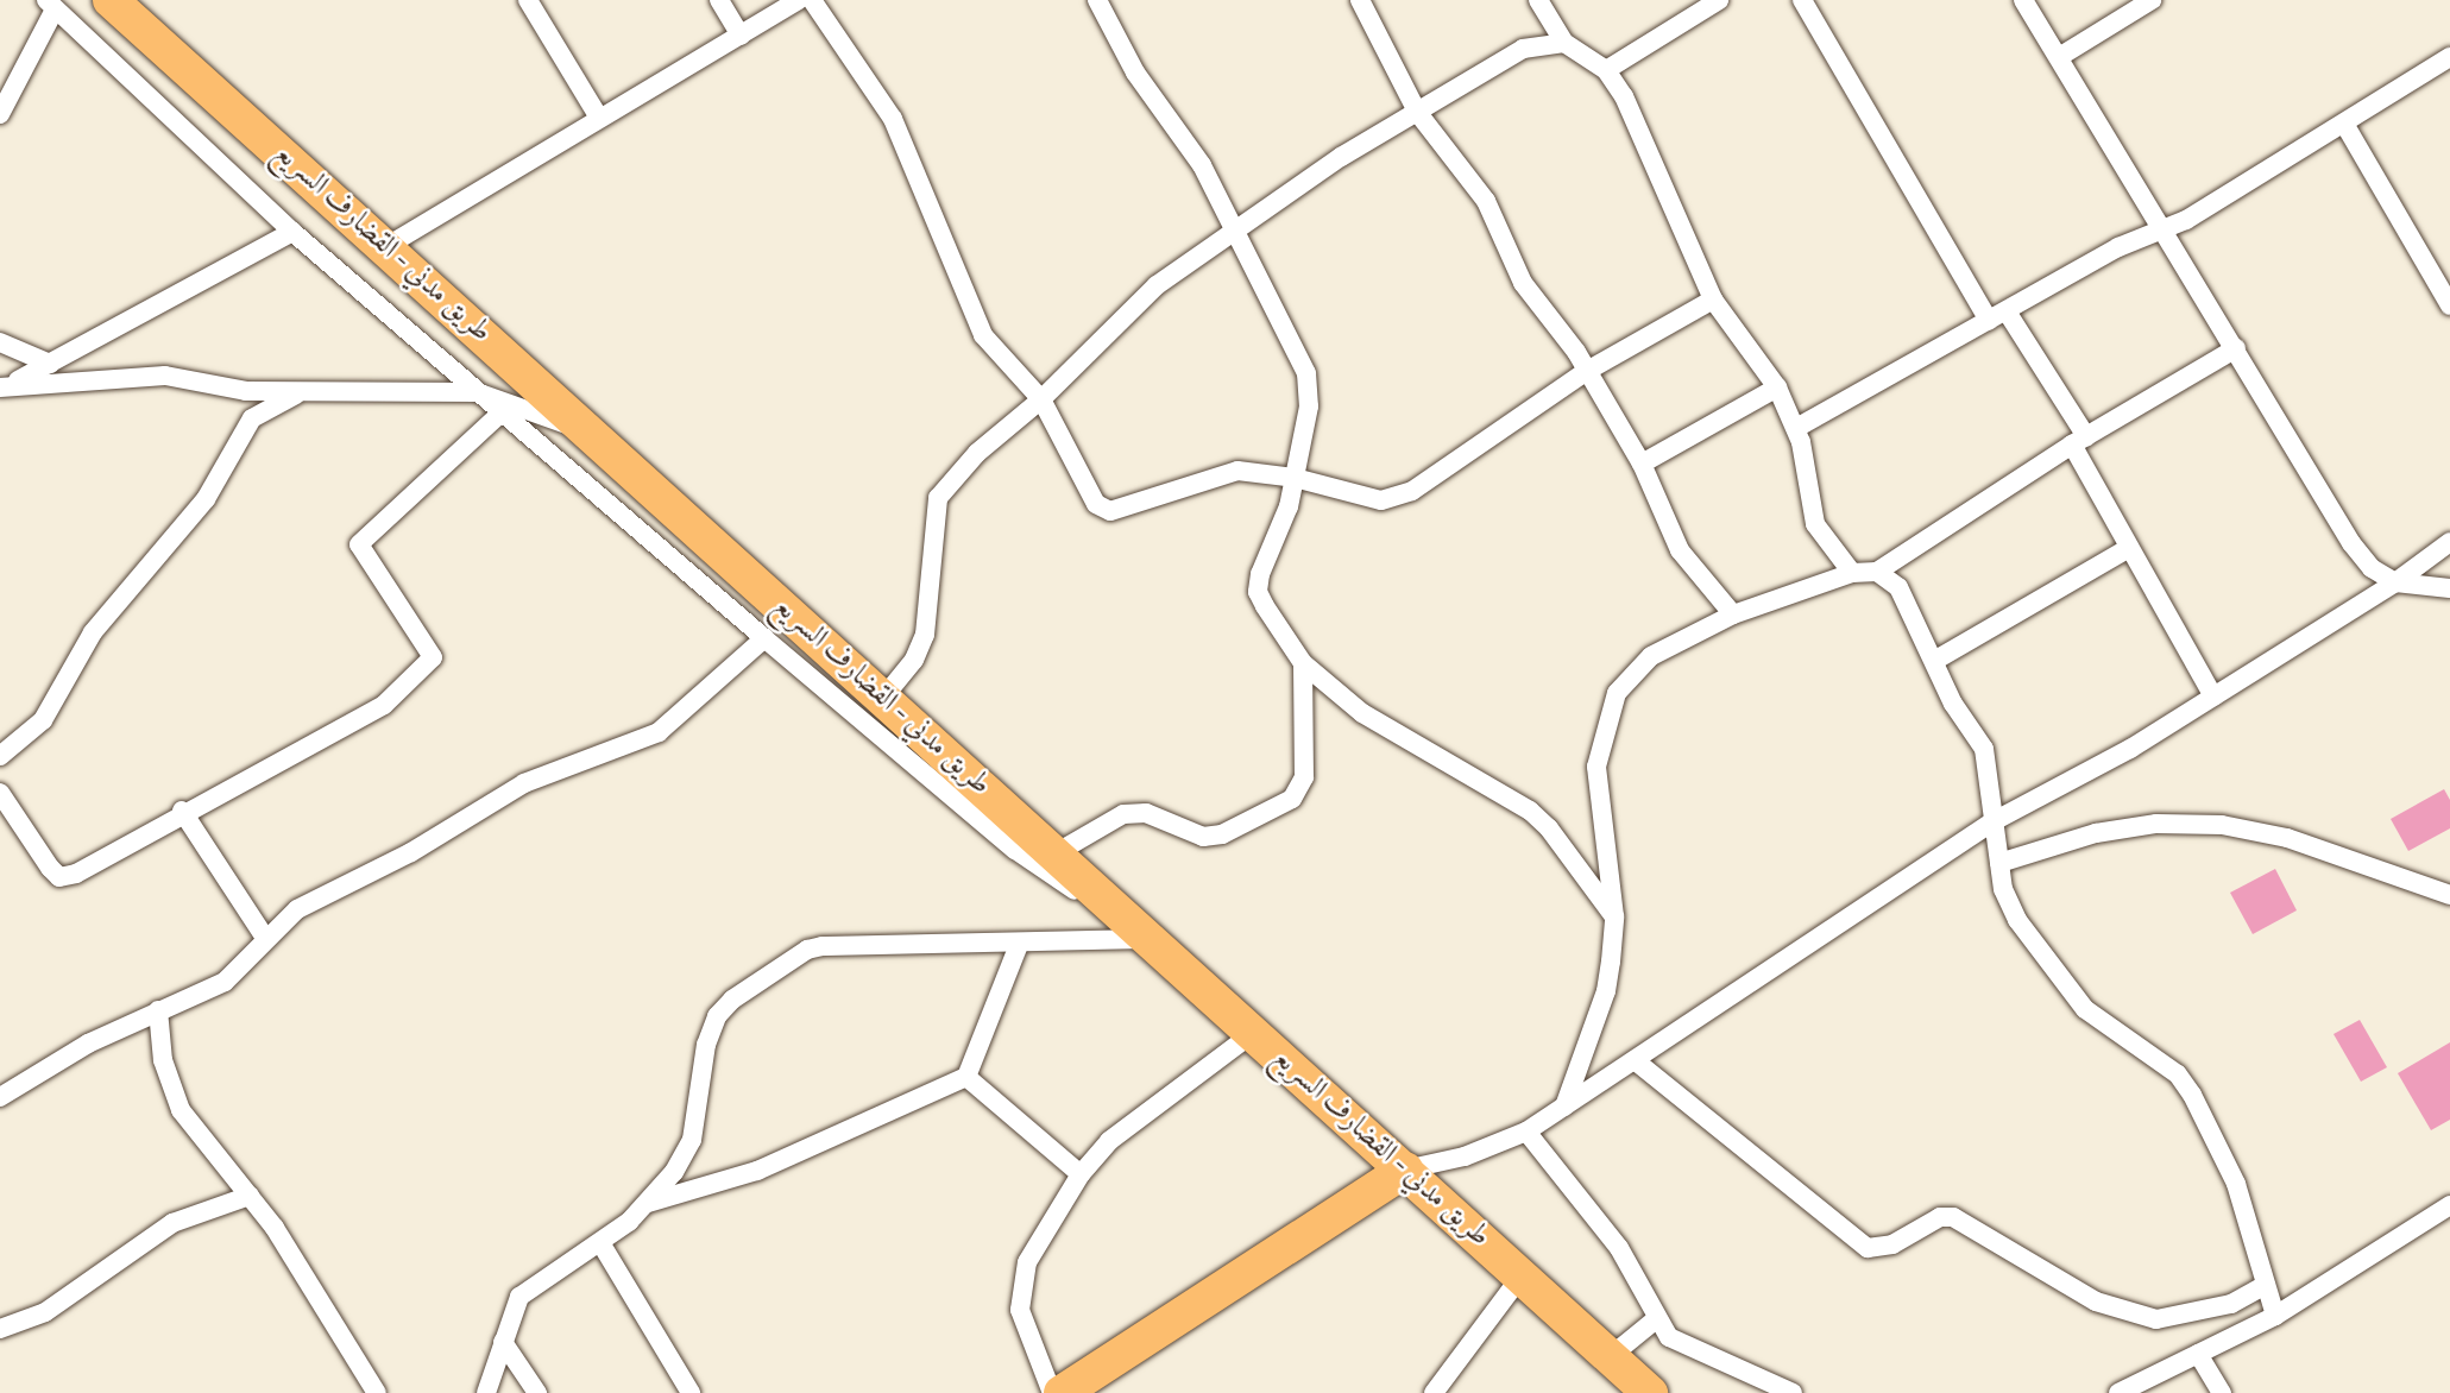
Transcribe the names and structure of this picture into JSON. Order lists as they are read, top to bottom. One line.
{"streets":{"highway":["طريق مدني - القضارف السريع"]}}
